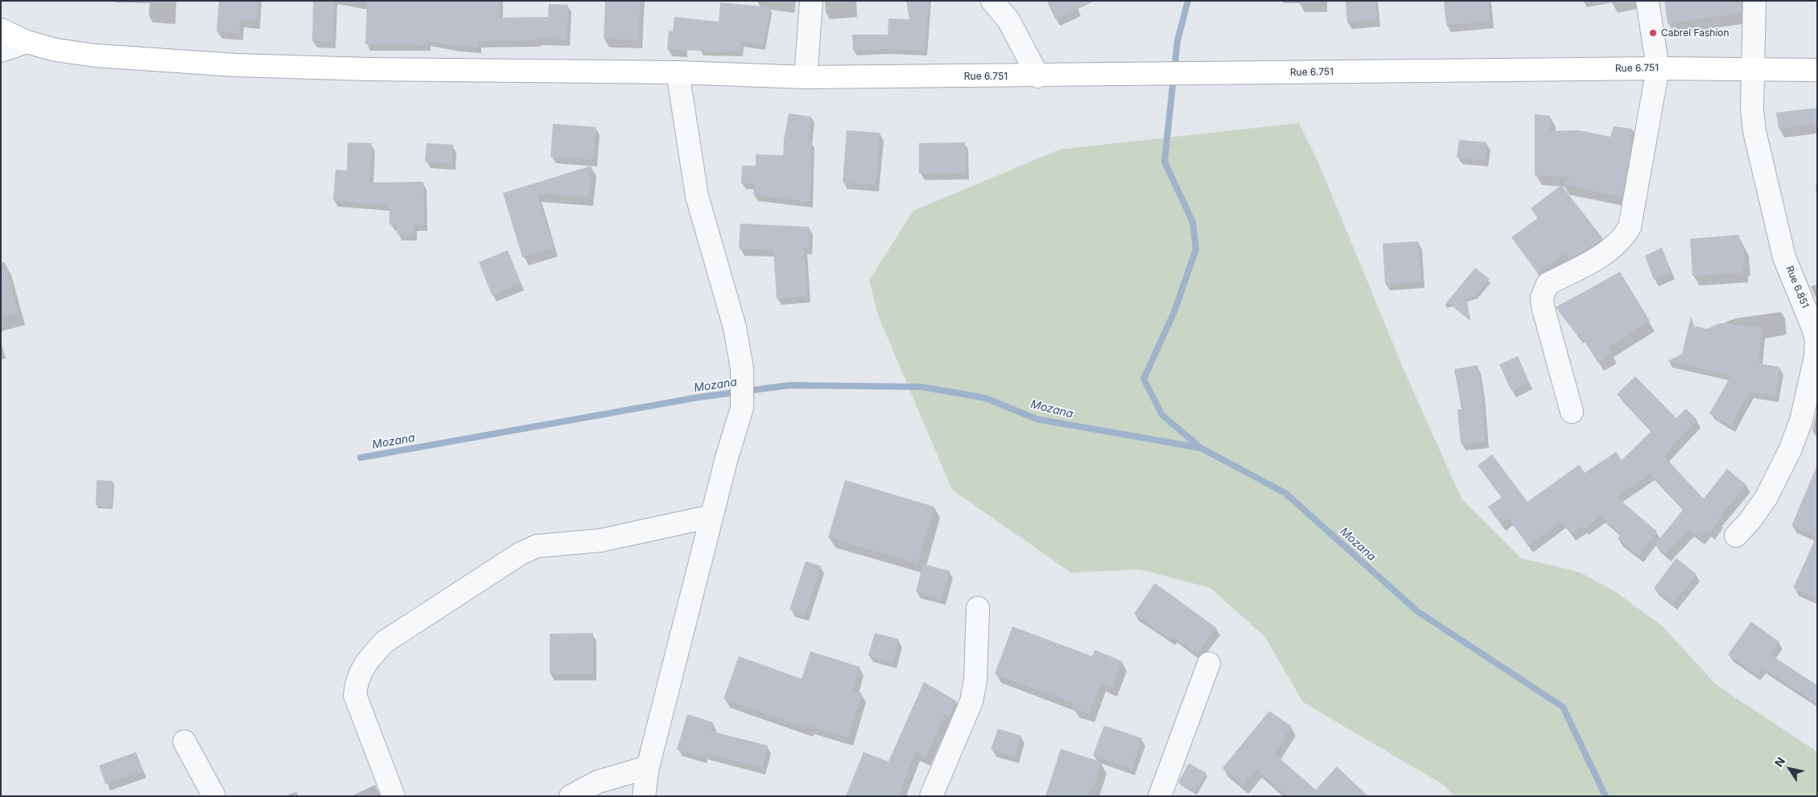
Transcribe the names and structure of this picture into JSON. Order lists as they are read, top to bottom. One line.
{"streets":{"main road":["Rue 6.751"],"street":["Rue 6.851"]},"crossings":[["Rue 6.751","Rue 6.851"]],"water":["Mozana"],"places":["Cabrel Fashion"],"north":"top left"}
